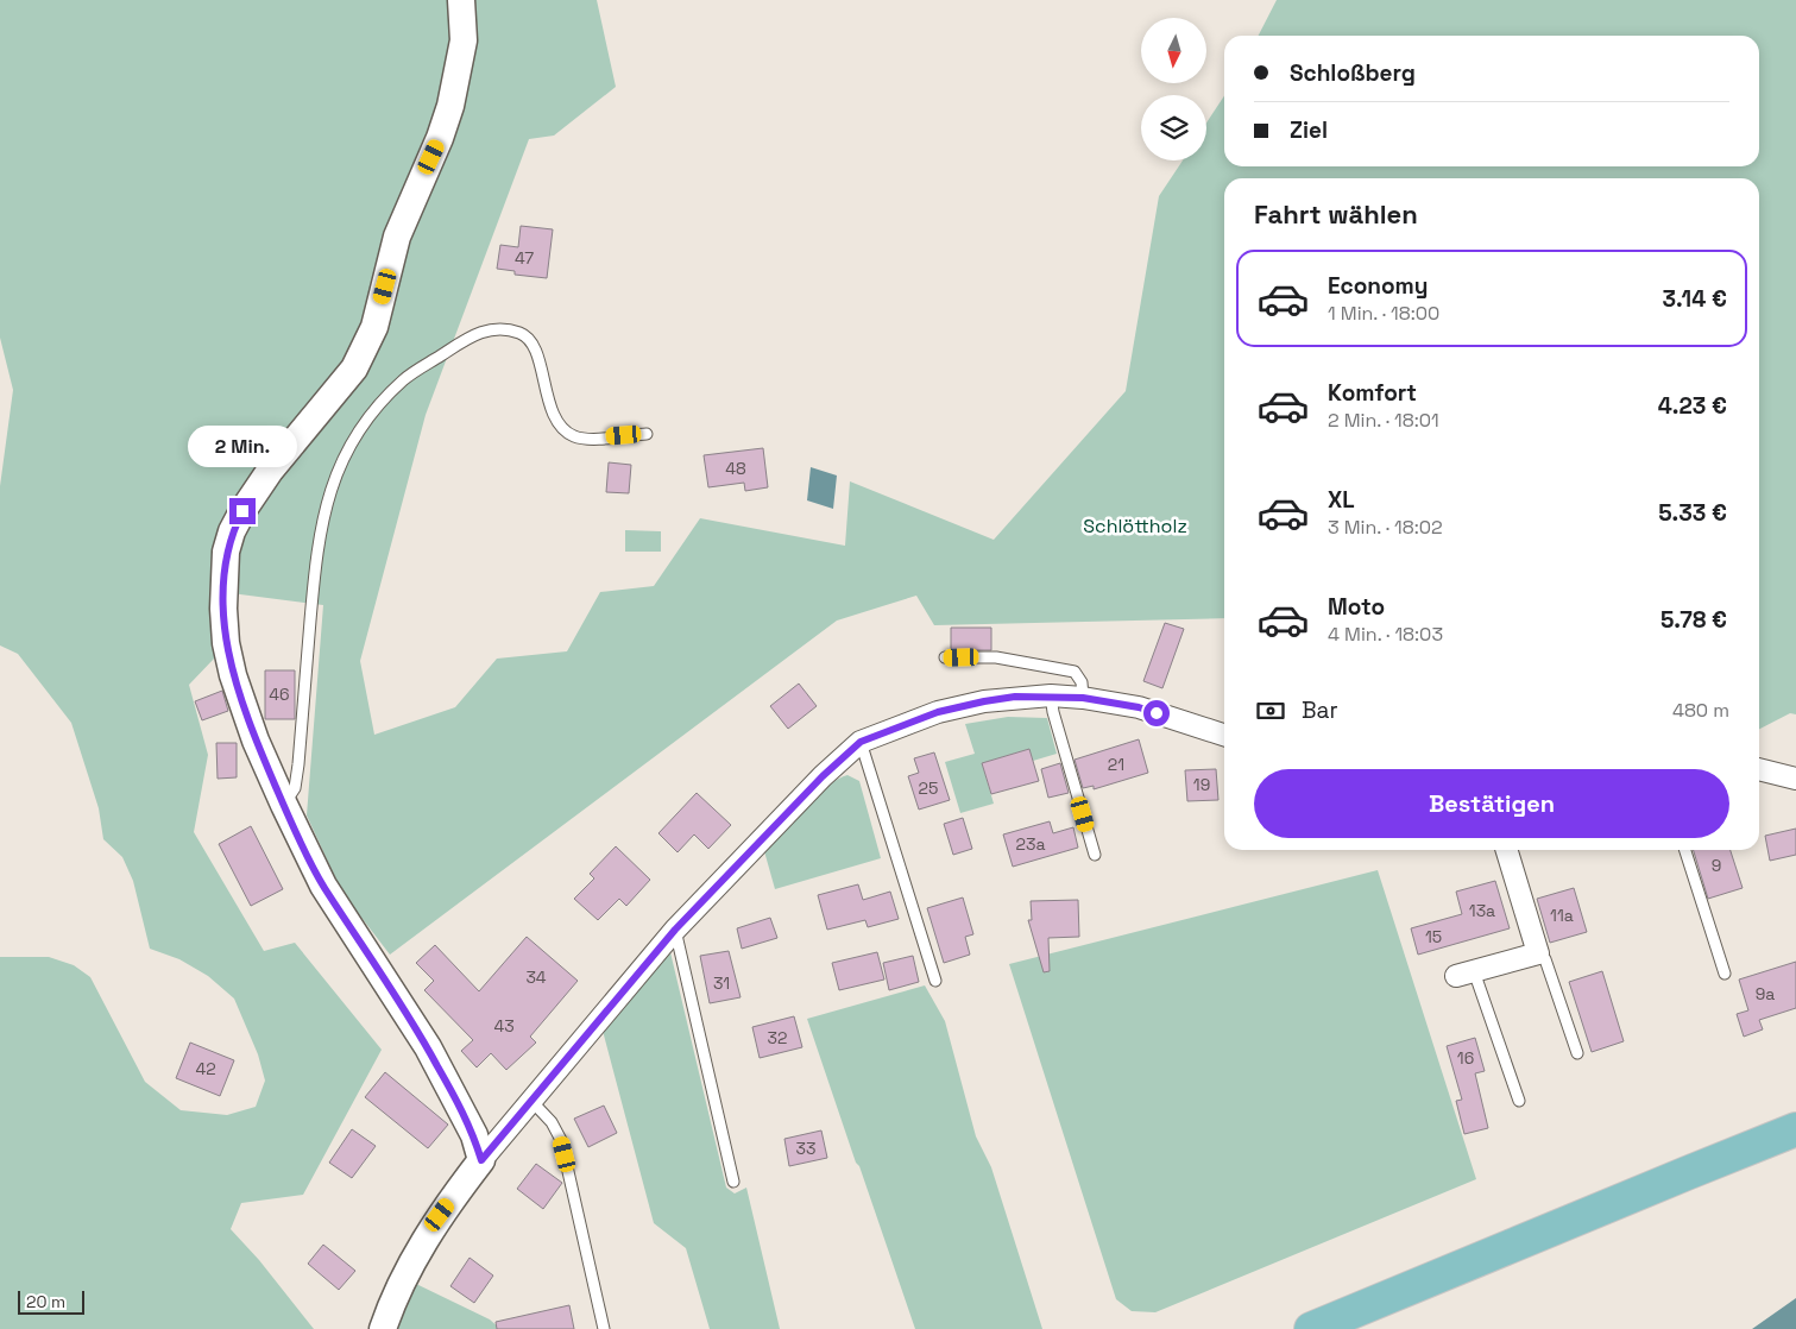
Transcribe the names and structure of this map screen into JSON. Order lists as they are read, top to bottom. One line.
{"parks":["Schlöttholz"],"house_numbers":["47","48","46","21","19","25","23a","9","13a","11a","15","34","31","9a","43","32","16","42","33"],"scale_bar":"20 m","north":"bottom","page":{"banner":["Schloßberg","Ziel"],"heading":"Fahrt wählen","list":[{"name":"Economy","note":"1 Min. · 18:00","value":"3.14 €"},{"name":"Komfort","note":"2 Min. · 18:01","value":"4.23 €"},{"name":"XL","note":"3 Min. · 18:02","value":"5.33 €"},{"name":"Moto","note":"4 Min. · 18:03","value":"5.78 €"}],"bubble":"2 Min.","pay":["Bar","480 m"],"buttons":"Bestätigen","scale":"20 m"}}
